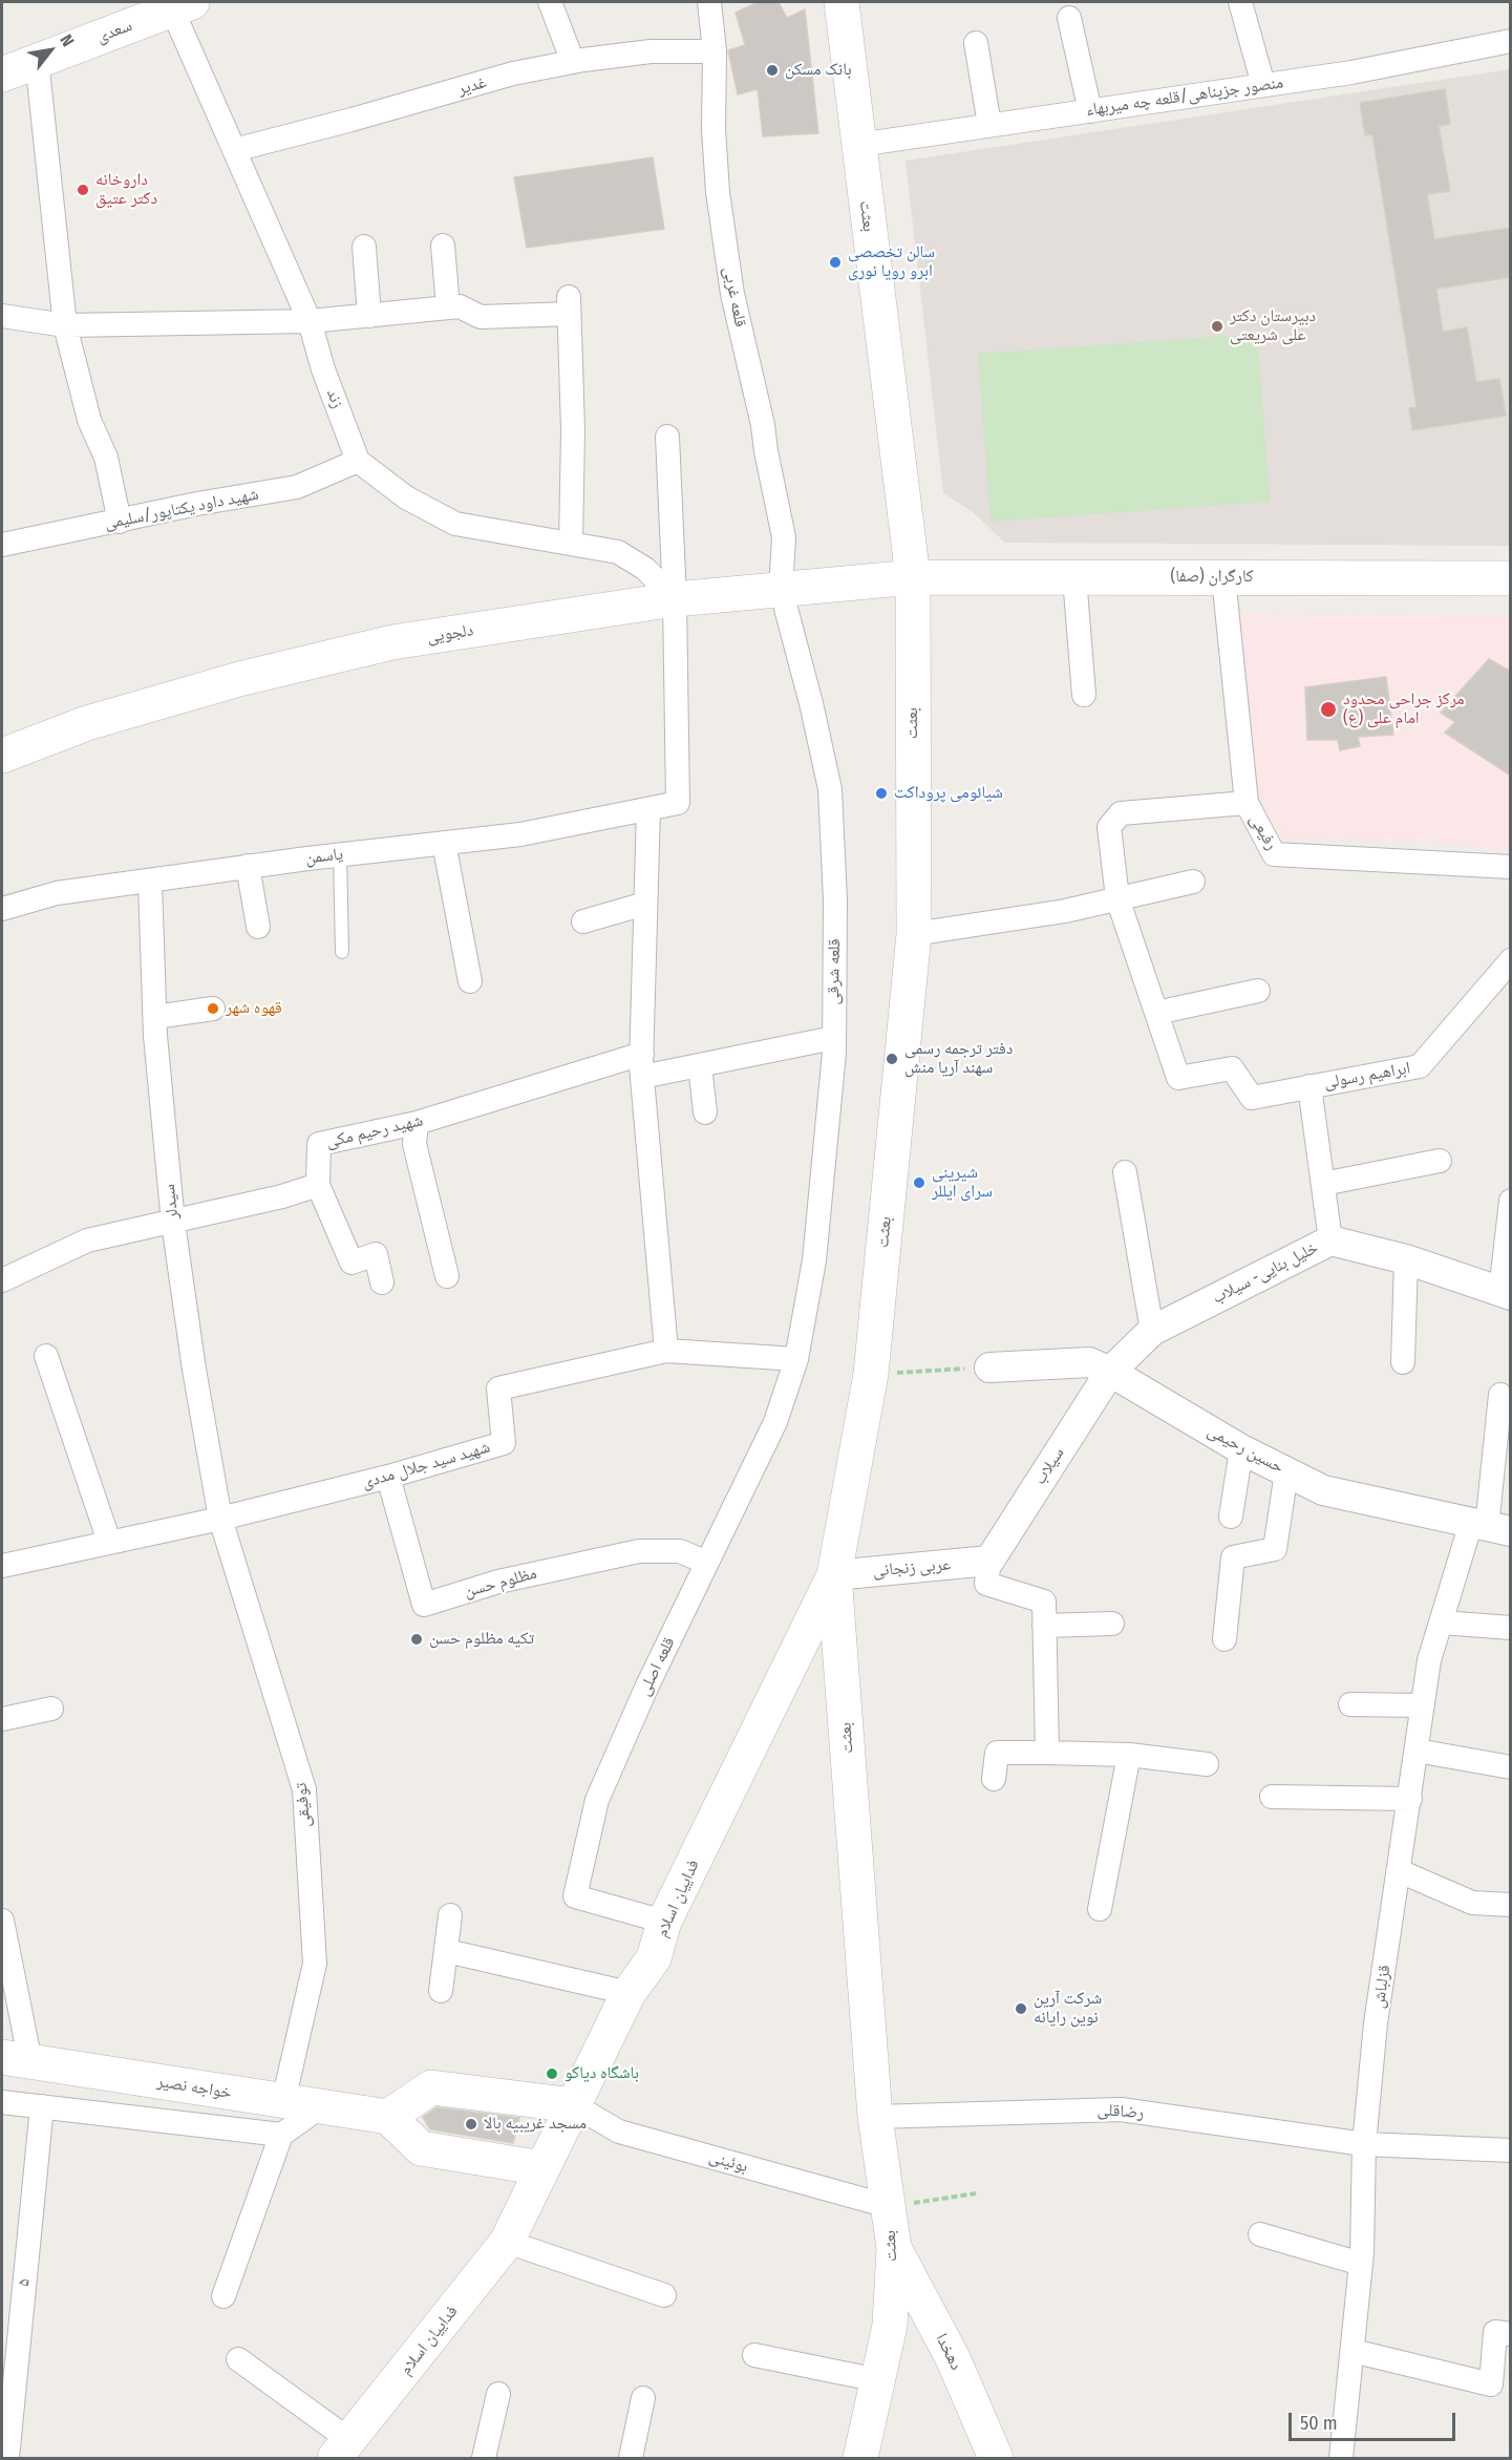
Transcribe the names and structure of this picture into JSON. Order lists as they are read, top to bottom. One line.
{"streets":{"main road":["سعدی","بعثت","کارگران (صفا)","دلجویی","فداییان اسلام","خواجه نصیر","دهخدا"],"street":["غدیر","منصور جزپناهی/قلعه چه میربهاء","قلعه غربی","زند","شهید داود یکتاپور/سلیمی","رفیعی","یاسمن","قلعه شرقی","ابراهیم رسولی","شهید رحیم مکی","سیدلر","خلیل بنایی- سیلاب","حسین رحیمی","شهید سید جلال مددی","سیلاب","عربی زنجانی","مظلوم حسن","قلعه اصلی","توفیقی","قزلباش","رضاقلی","بوئینی","۵"]},"crossings":[["سعدی","زند"],["غدیر","قلعه غربی"],["غدیر","زند"],["منصور جزپناهی/قلعه چه میربهاء","بعثت"],["بعثت","کارگران (صفا)"],["بعثت","دلجویی"],["بعثت","عربی زنجانی"],["بعثت","فداییان اسلام"],["بعثت","رضاقلی"],["بعثت","بوئینی"],["بعثت","دهخدا"],["قلعه غربی","دلجویی"],["قلعه غربی","قلعه شرقی"],["زند","شهید داود یکتاپور/سلیمی"],["کارگران (صفا)","دلجویی"],["کارگران (صفا)","رفیعی"],["دلجویی","یاسمن"],["دلجویی","قلعه شرقی"],["یاسمن","سیدلر"],["قلعه شرقی","شهید سید جلال مددی"],["قلعه شرقی","قلعه اصلی"],["سیدلر","شهید سید جلال مددی"],["سیدلر","توفیقی"],["خلیل بنایی- سیلاب","حسین رحیمی"],["خلیل بنایی- سیلاب","سیلاب"],["حسین رحیمی","سیلاب"],["حسین رحیمی","قزلباش"],["شهید سید جلال مددی","مظلوم حسن"],["شهید سید جلال مددی","قلعه اصلی"],["شهید سید جلال مددی","توفیقی"],["سیلاب","عربی زنجانی"],["عربی زنجانی","فداییان اسلام"],["مظلوم حسن","قلعه اصلی"],["قلعه اصلی","فداییان اسلام"],["توفیقی","خواجه نصیر"],["فداییان اسلام","بوئینی"],["قزلباش","رضاقلی"]],"places":["بانک مسکن","داروخانه دکتر عتیق","سالن تخصصی ابرو رویا نوری","دبیرستان دکتر علی شریعتی","مرکز جراحی محدود امام علی (ع)","شیائومی پروداکت","قهوه شهر","دفتر ترجمه رسمی سهند آریا منش","شیرینی سرای ایللر","تکیه مظلوم حسن","شرکت آرین نوین رایانه","باشگاه دیاکو","مسجد غریبیه بالا"],"scale_bar":"50 m","north":"top right"}
